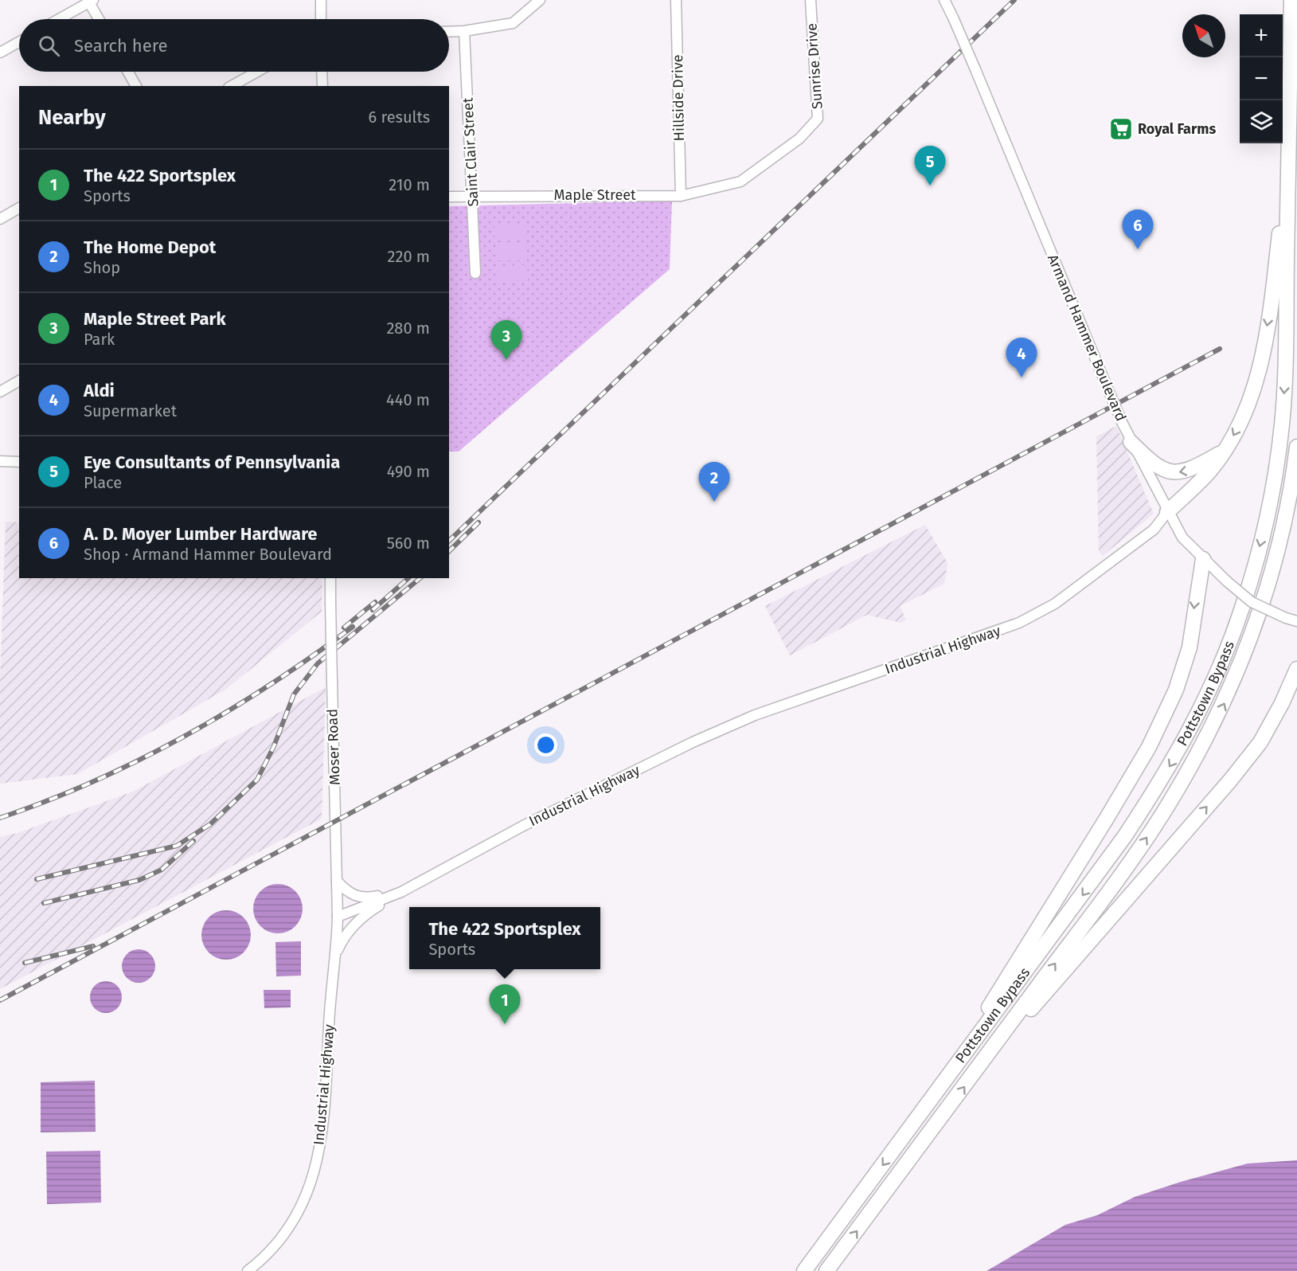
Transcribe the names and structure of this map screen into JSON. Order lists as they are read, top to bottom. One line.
{"streets":{"highway":["Pottstown Bypass"],"street":["Sunrise Drive","Hillside Drive","Saint Clair Street","Maple Street","Armand Hammer Boulevard","Industrial Highway","Moser Road"]},"crossings":[["Sunrise Drive","Maple Street"],["Hillside Drive","Maple Street"],["Saint Clair Street","Maple Street"],["Armand Hammer Boulevard","Industrial Highway"],["Industrial Highway","Moser Road"]],"places":{"supermarket":["Royal Farms"]},"north":"top left","page":{"map_buttons":["+","−"],"search":"Search here","heading":["Nearby","6 results"],"pins":["5","6","3","4","2","1"],"list":[{"mark":"1","name":"The 422 Sportsplex","note":"Sports","value":"210 m"},{"mark":"2","name":"The Home Depot","note":"Shop","value":"220 m"},{"mark":"3","name":"Maple Street Park","note":"Park","value":"280 m"},{"mark":"4","name":"Aldi","note":"Supermarket","value":"440 m"},{"mark":"5","name":"Eye Consultants of Pennsylvania","note":"Place","value":"490 m"},{"mark":"6","name":"A. D. Moyer Lumber Hardware","note":"Shop · Armand Hammer Boulevard","value":"560 m"}],"popup":["The 422 Sportsplex","Sports"]}}
